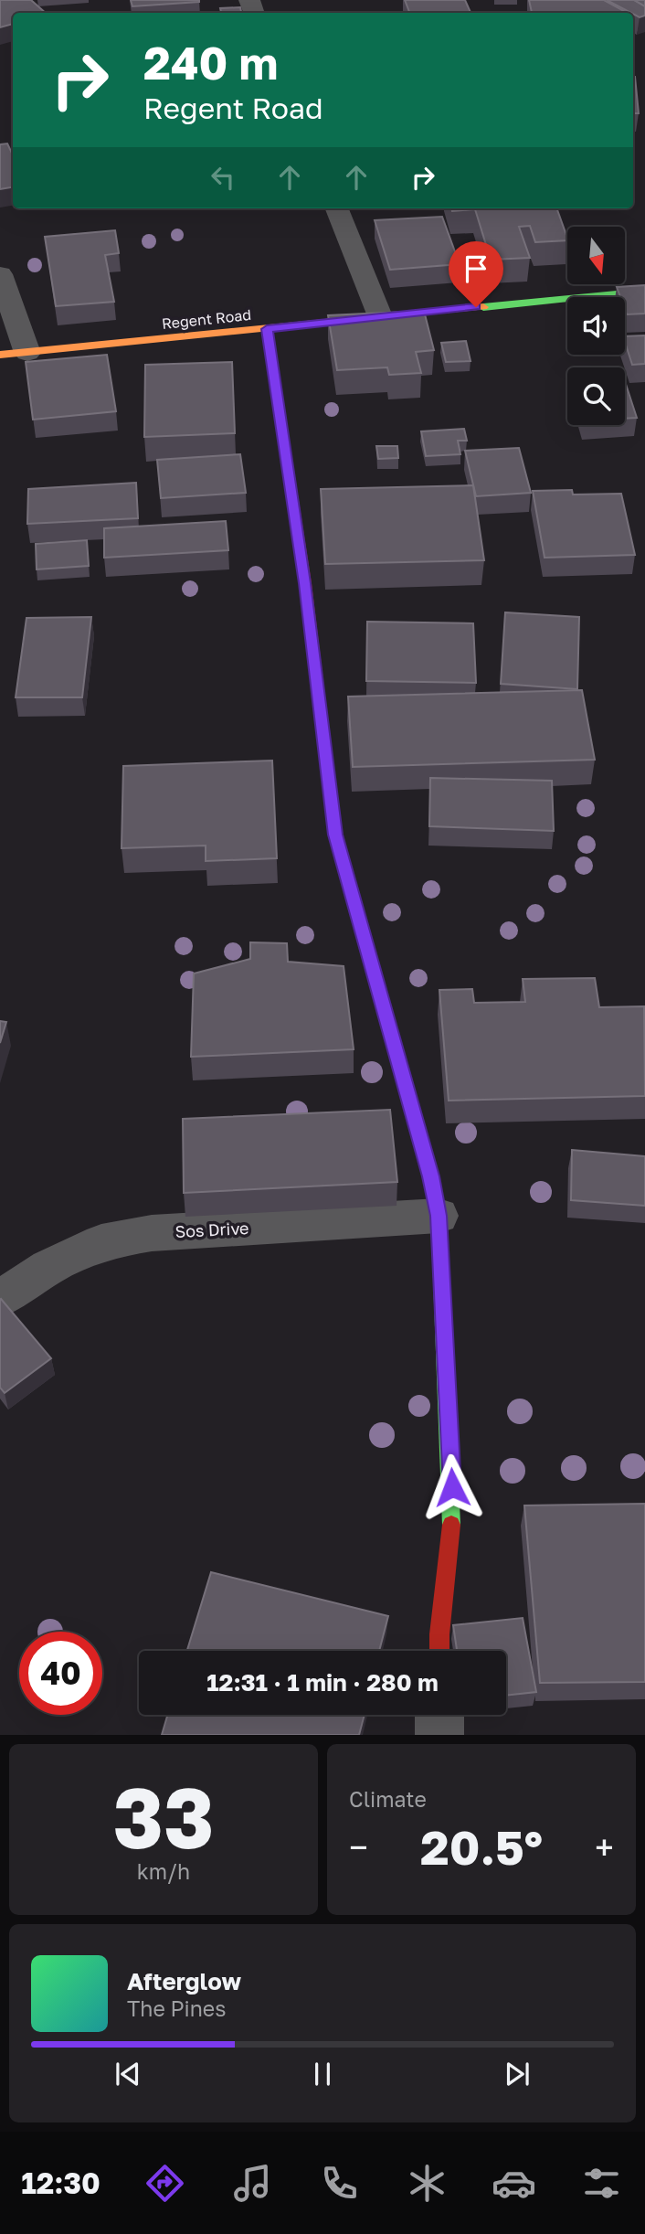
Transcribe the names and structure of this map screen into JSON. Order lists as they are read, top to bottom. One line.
{"streets":{"street":["Regent Road","Sos Drive"]},"north":"bottom","page":{"turn":["240 m","Regent Road"],"limit":"40","trip":"12:31 · 1 min · 280 m","tile":[["33","km/h"],"Climate"],"heat":["−","20.5°","+"],"song":["Afterglow","The Pines"],"tabs":"12:30"}}
